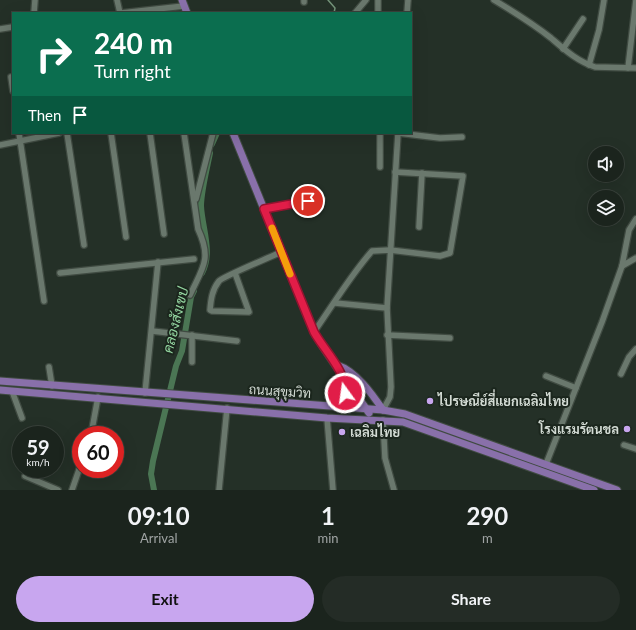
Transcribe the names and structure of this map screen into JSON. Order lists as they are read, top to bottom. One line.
{"streets":{"main road":["ถนนสุขุมวิท"]},"water":["คลองสังเขป"],"places":["ไปรษณีย์สี่แยกเฉลิมไทย","โรงแรมรัตนชล","เฉลิมไทย"],"page":{"turn":["240 m","Turn right"],"then":"Then","speed":"59 km/h","limit":"60","eta":["09:10","Arrival","1","min","290","m"],"buttons":["Exit","Share"]}}
